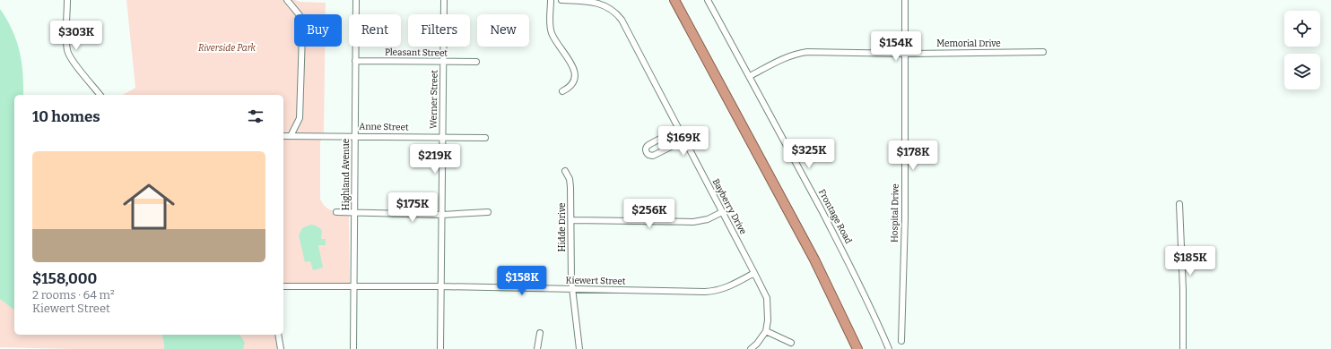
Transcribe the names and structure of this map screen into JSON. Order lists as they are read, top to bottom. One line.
{"streets":{"street":["Memorial Drive","Pleasant Street","Werner Street","Anne Street","Highland Avenue","Bayberry Drive","Hospital Drive","Frontage Road","Hidde Drive","Kiewert Street"]},"crossings":[["Memorial Drive","Hospital Drive"],["Memorial Drive","Frontage Road"],["Pleasant Street","Werner Street"],["Pleasant Street","Highland Avenue"],["Werner Street","Anne Street"],["Werner Street","Kiewert Street"],["Anne Street","Highland Avenue"],["Highland Avenue","Kiewert Street"],["Bayberry Drive","Kiewert Street"],["Hidde Drive","Kiewert Street"]],"parks":["Riverside Park"],"page":{"chip":["Buy","Rent","Filters","New"],"price":["$303K","$154K","$169K","$325K","$178K","$219K","$175K","$256K","$185K","$158K"],"heading":"10 homes","list":[{"name":"$158,000","note":"2 rooms · 64 m² · Kiewert Street"}]}}
